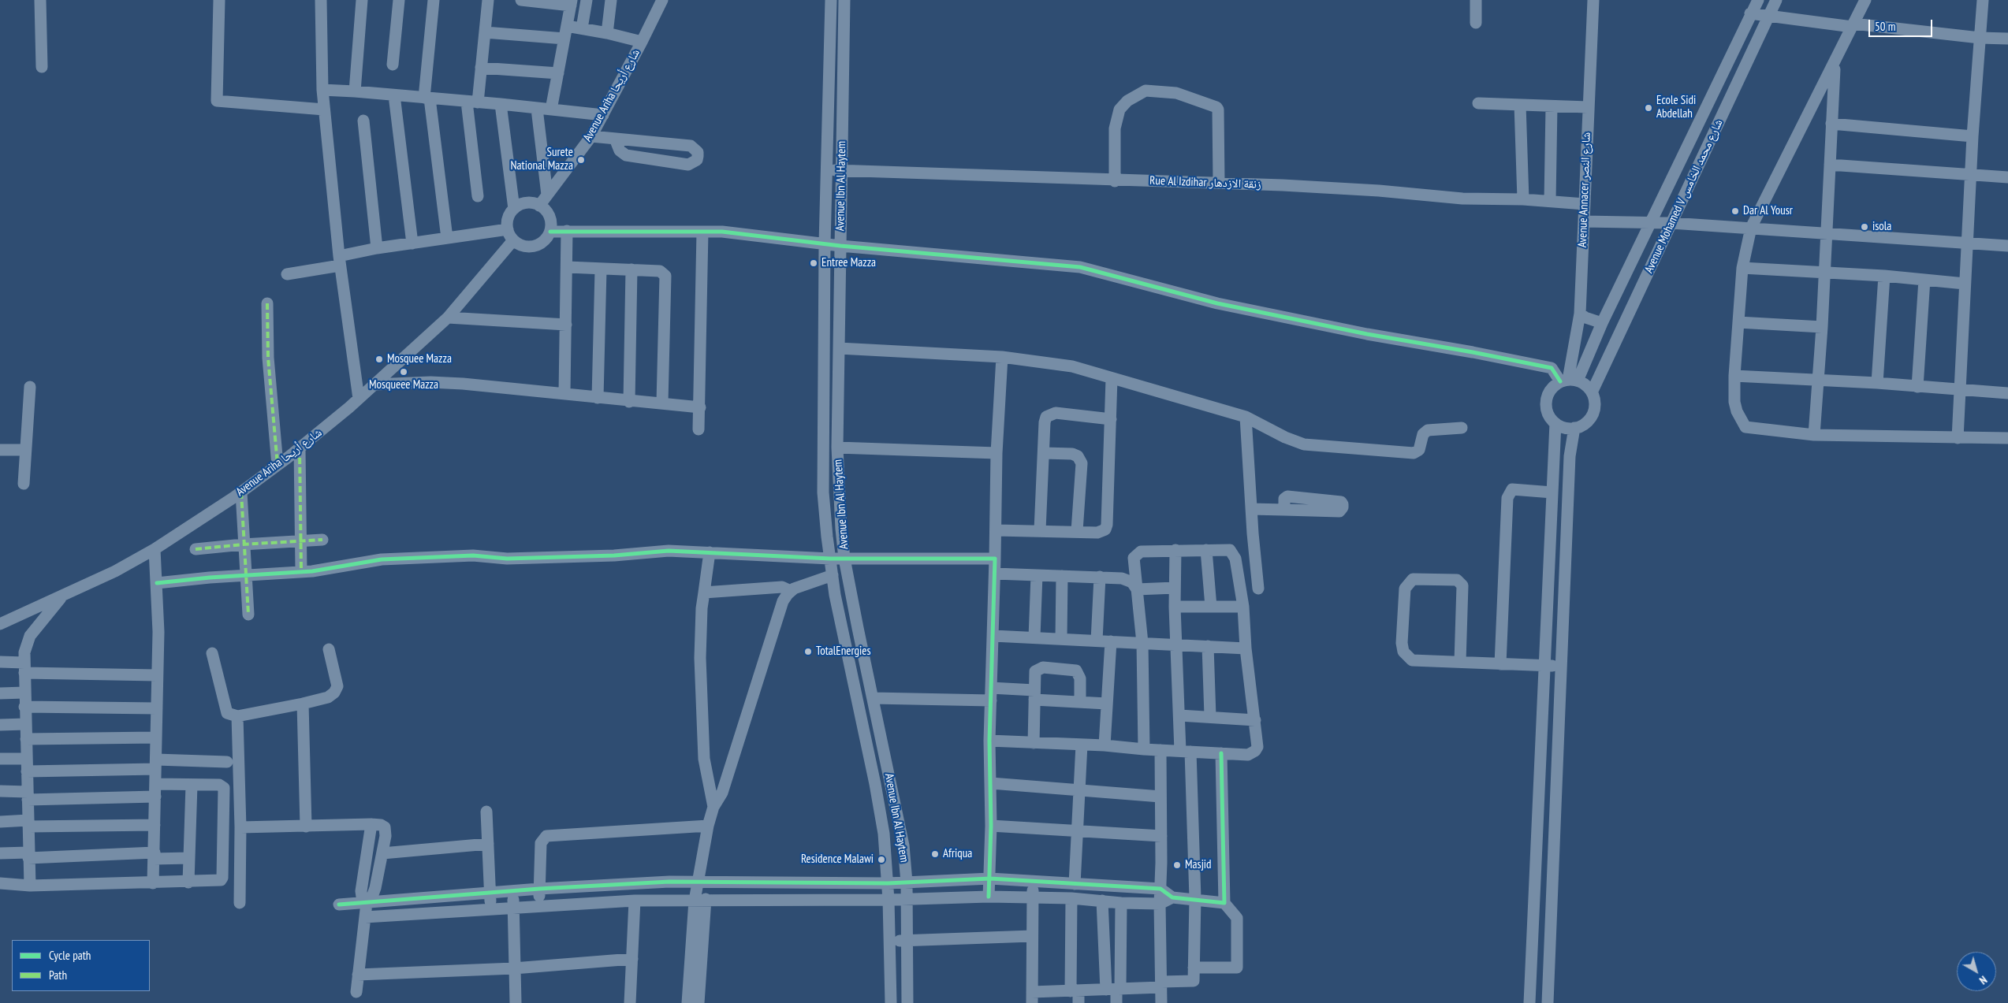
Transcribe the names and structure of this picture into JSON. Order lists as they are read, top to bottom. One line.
{"streets":{"street":["Avenue Ariha شارع أريحا","Rue Al Izdihar زنقة الازدهار","Avenue Ibn Al Haytem","Avenue Annacer شارع النصر","Avenue Mohamed V شارع محمد الخامس"]},"crossings":[["Rue Al Izdihar زنقة الازدهار","Avenue Ibn Al Haytem"],["Rue Al Izdihar زنقة الازدهار","Avenue Annacer شارع النصر"],["Avenue Annacer شارع النصر","Avenue Mohamed V شارع محمد الخامس"]],"places":["Ecole Sidi Abdellah","Surete National Mazza","Dar Al Yousr","isola","Entree Mazza","Mosquee Mazza","Mosqueee Mazza","TotalEnergies","Afriqua","Residence Malawi","Masjid"],"legend":["Cycle path","Path"],"scale_bar":"50 m","north":"bottom right"}
